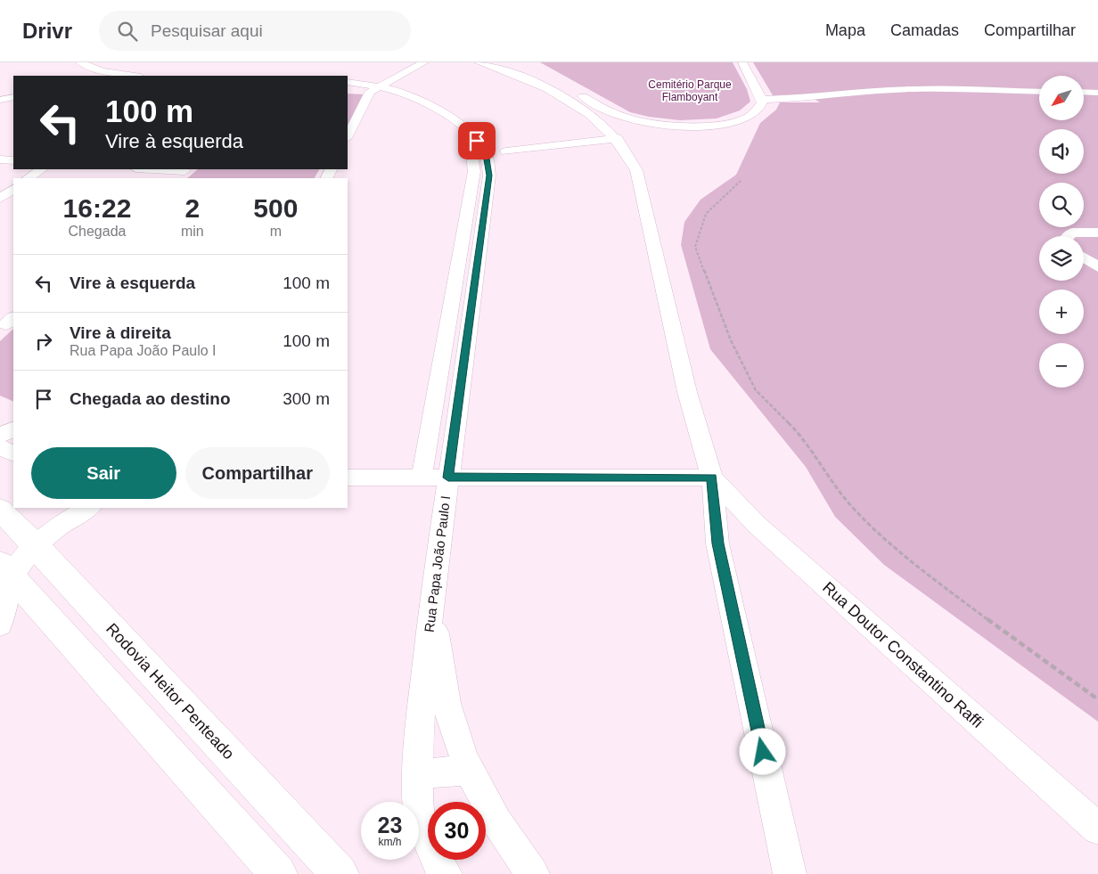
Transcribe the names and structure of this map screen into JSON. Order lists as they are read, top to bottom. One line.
{"streets":{"main road":["Rodovia Heitor Penteado"],"street":["Rua Papa João Paulo I","Rua Doutor Constantino Raffi"]},"parks":["Cemitério Parque Flamboyant"],"north":"bottom left","page":{"header":"Drivr","search":"Pesquisar aqui","nav":["Mapa","Camadas","Compartilhar"],"map_buttons":["+","−"],"turn":["100 m","Vire à esquerda"],"eta":["16:22","Chegada","2","min","500","m"],"list":[{"name":"Vire à esquerda","value":"100 m"},{"name":"Vire à direita","note":"Rua Papa João Paulo I","value":"100 m"},{"name":"Chegada ao destino","value":"300 m"}],"buttons":["Sair","Compartilhar"],"speed":"23 km/h","limit":"30"}}
